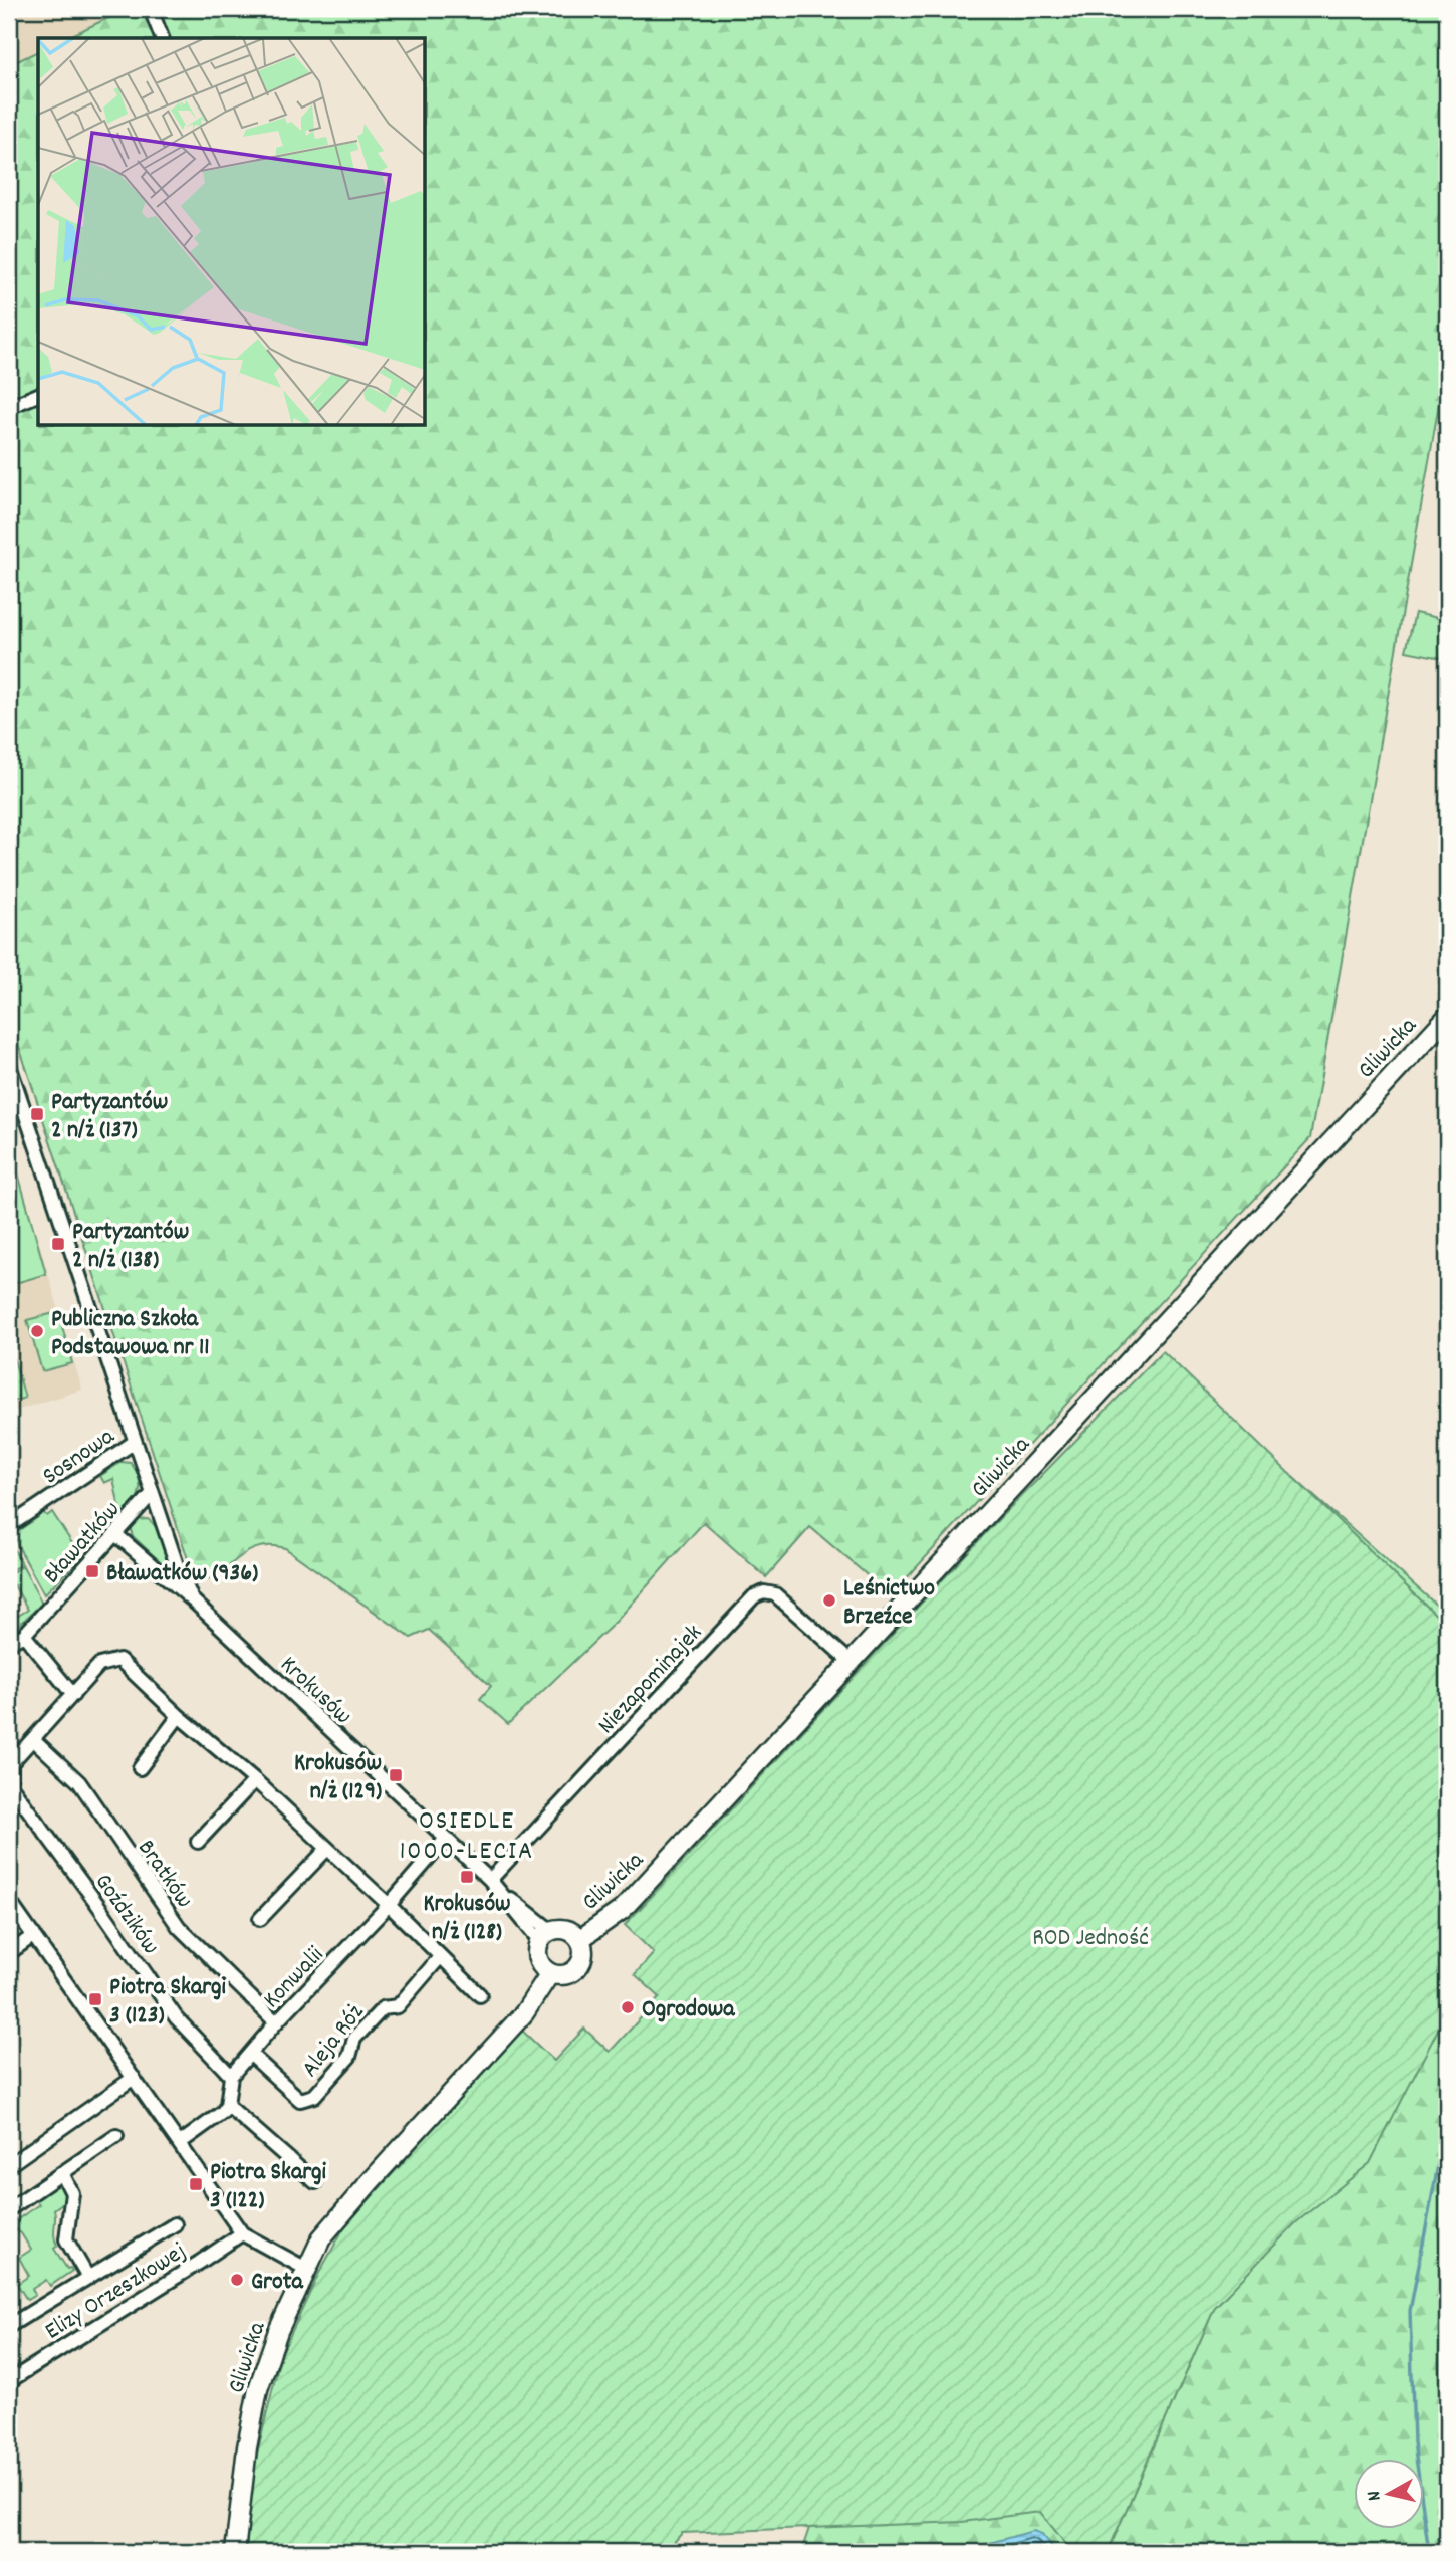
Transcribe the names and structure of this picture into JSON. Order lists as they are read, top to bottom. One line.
{"streets":{"main road":["Gliwicka"],"street":["Sosnowa","Bławatków","Niezapominajek","Krokusów","Bratków","Goździków","Konwalii","Aleja Róż","Elizy Orzeszkowej"]},"crossings":[["Gliwicka","Niezapominajek"],["Gliwicka","Krokusów"],["Bławatków","Krokusów"],["Niezapominajek","Krokusów"],["Krokusów","Konwalii"],["Bratków","Goździków"],["Bratków","Konwalii"],["Goździków","Konwalii"],["Konwalii","Aleja Róż"]],"districts":["OSIEDLE 1000-LECIA"],"parks":["ROD Jedność"],"places":{"transit":["Partyzantów 2 n/ż (137)","Partyzantów 2 n/ż (138)","Bławatków (936)","Krokusów n/ż (129)","Krokusów n/ż (128)","Piotra Skargi 3 (123)","Piotra Skargi 3 (122)"],"other":["Publiczna Szkoła Podstawowa nr 11","Leśnictwo Brzeźce","Ogrodowa","Grota"]},"north":"left"}
